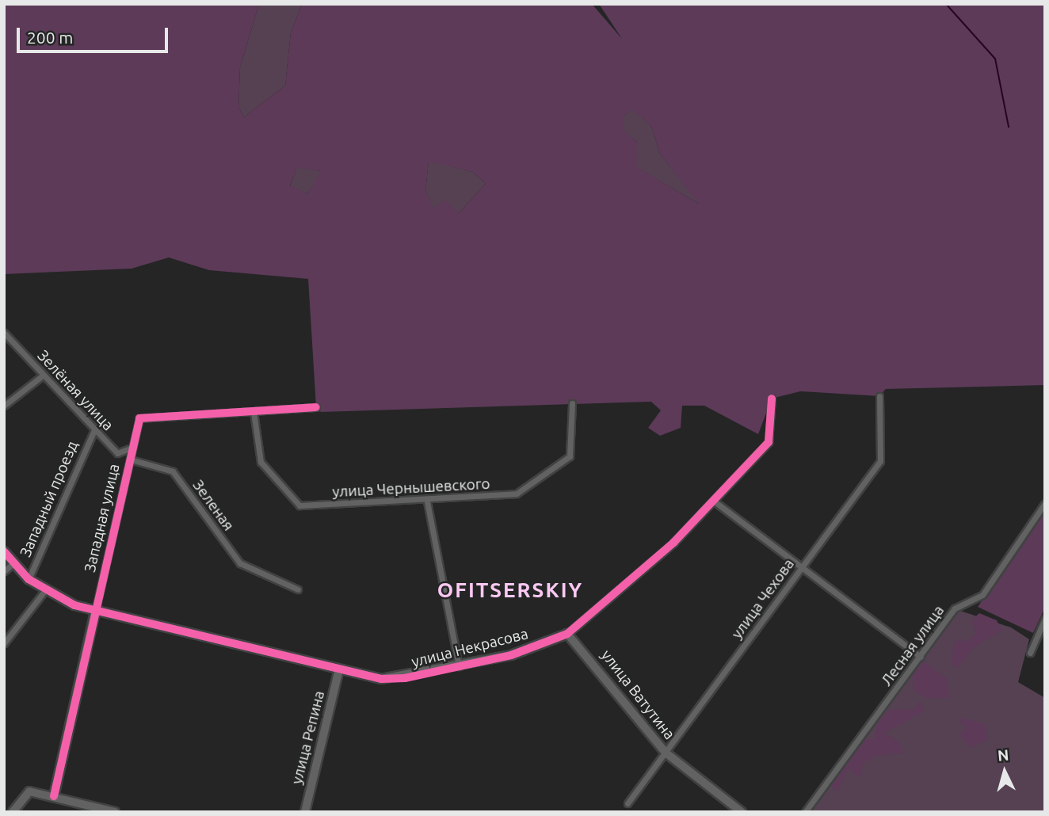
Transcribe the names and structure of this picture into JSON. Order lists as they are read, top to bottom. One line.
{"streets":{"street":["Зелёная улица","улица Чернышевского","Западный проезд","Зеленая","Западная улица","улица Чехова","Лесная улица","улица Некрасова","улица Ватутина","улица Репина"]},"crossings":[["Зелёная улица","Западный проезд"],["Зелёная улица","Западная улица"],["улица Чернышевского","Западная улица"],["Западный проезд","улица Некрасова"],["Зеленая","Западная улица"],["Западная улица","улица Некрасова"],["улица Чехова","улица Ватутина"],["улица Некрасова","улица Ватутина"],["улица Некрасова","улица Репина"]],"districts":["OFITSERSKIY"],"scale_bar":"200 m","north":"top"}
